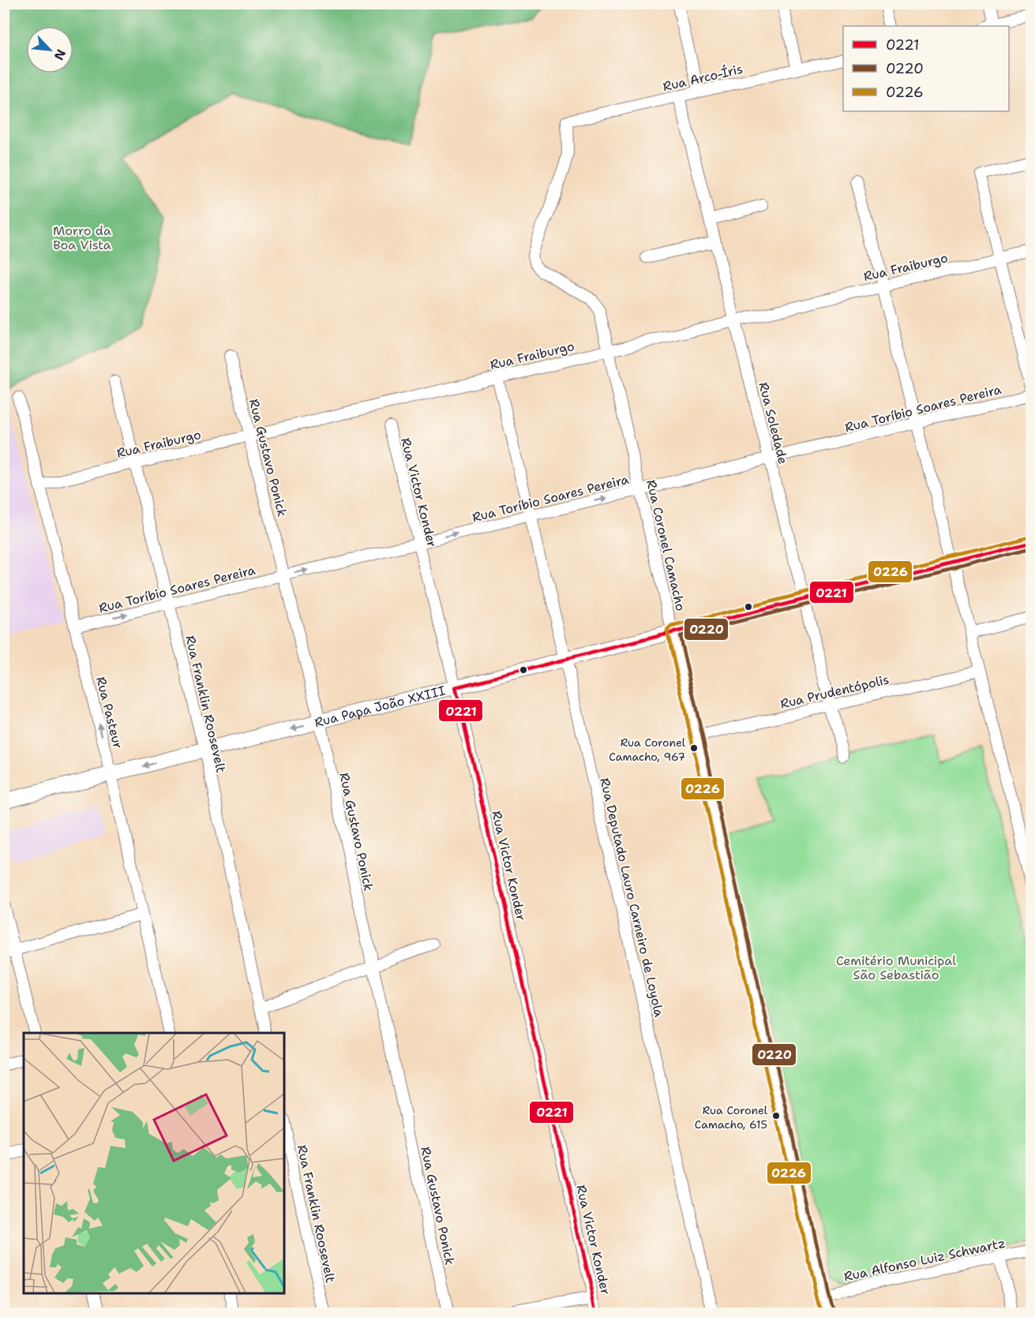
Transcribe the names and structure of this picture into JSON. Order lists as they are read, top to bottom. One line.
{"streets":{"main road":["Rua Papa João XXIII"],"street":["Rua Arco-Íris","Rua Fraiburgo","Rua Toríbio Soares Pereira","Rua Soledade","Rua Gustavo Ponick","Rua Victor Konder","Rua Coronel Camacho","Rua Prudentópolis","Rua Franklin Roosevelt","Rua Pasteur","Rua Deputado Lauro Carneiro de Loyola","Rua Alfonso Luiz Schwartz"]},"crossings":[["Rua Arco-Íris","Rua Soledade"],["Rua Arco-Íris","Rua Coronel Camacho"],["Rua Fraiburgo","Rua Soledade"],["Rua Fraiburgo","Rua Gustavo Ponick"],["Rua Fraiburgo","Rua Coronel Camacho"],["Rua Fraiburgo","Rua Franklin Roosevelt"],["Rua Fraiburgo","Rua Pasteur"],["Rua Fraiburgo","Rua Deputado Lauro Carneiro de Loyola"],["Rua Toríbio Soares Pereira","Rua Soledade"],["Rua Toríbio Soares Pereira","Rua Gustavo Ponick"],["Rua Toríbio Soares Pereira","Rua Victor Konder"],["Rua Toríbio Soares Pereira","Rua Coronel Camacho"],["Rua Toríbio Soares Pereira","Rua Franklin Roosevelt"],["Rua Toríbio Soares Pereira","Rua Pasteur"],["Rua Toríbio Soares Pereira","Rua Deputado Lauro Carneiro de Loyola"],["Rua Soledade","Rua Prudentópolis"],["Rua Soledade","Rua Papa João XXIII"],["Rua Gustavo Ponick","Rua Papa João XXIII"],["Rua Victor Konder","Rua Papa João XXIII"],["Rua Coronel Camacho","Rua Prudentópolis"],["Rua Coronel Camacho","Rua Papa João XXIII"],["Rua Coronel Camacho","Rua Alfonso Luiz Schwartz"],["Rua Franklin Roosevelt","Rua Papa João XXIII"],["Rua Papa João XXIII","Rua Pasteur"],["Rua Papa João XXIII","Rua Deputado Lauro Carneiro de Loyola"]],"one_way":["Rua Toríbio Soares Pereira"],"parks":["Morro da Boa Vista","Cemitério Municipal São Sebastião"],"places":["Rua Coronel Camacho, 967","Rua Coronel Camacho, 615"],"lines":["transit line 0226","transit line 0221","transit line 0220"],"legend":["0221","0220","0226"],"north":"bottom right"}
